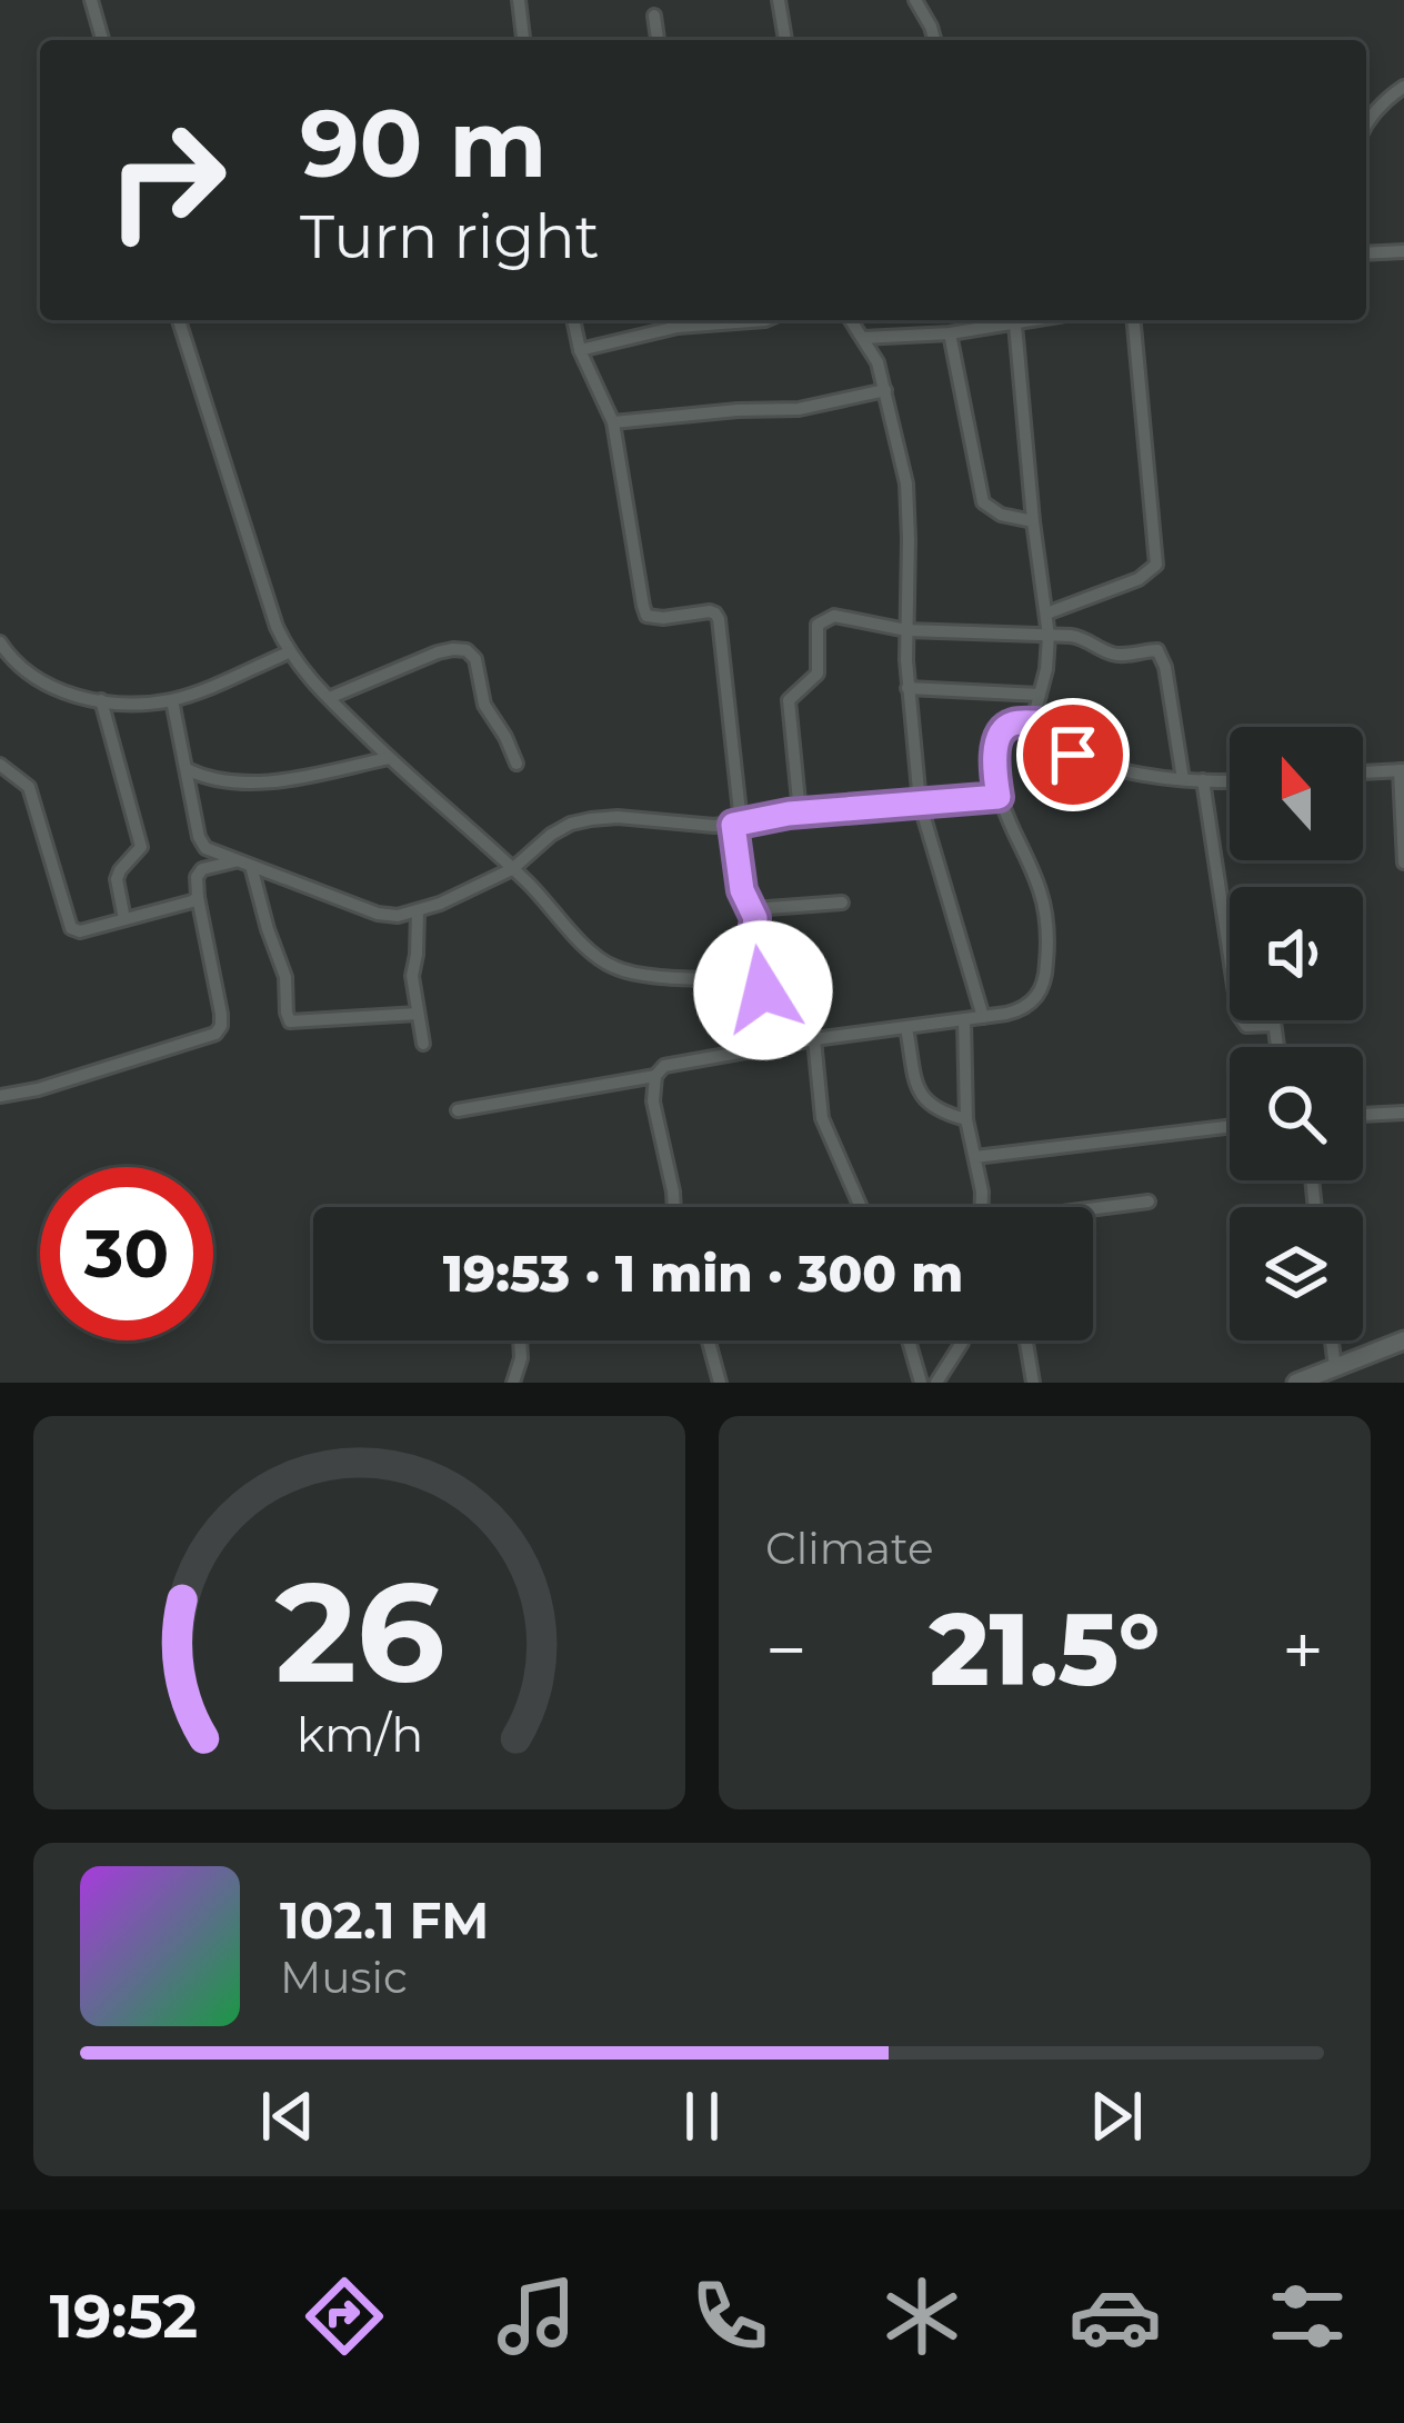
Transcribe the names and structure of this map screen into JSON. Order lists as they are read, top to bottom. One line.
{"north":"top","page":{"turn":["90 m","Turn right"],"limit":"30","trip":"19:53 · 1 min · 300 m","tile":"Climate","heat":["−","21.5°","+"],"song":["102.1 FM","Music"],"tabs":"19:52","gauge":["26","km/h"]}}
